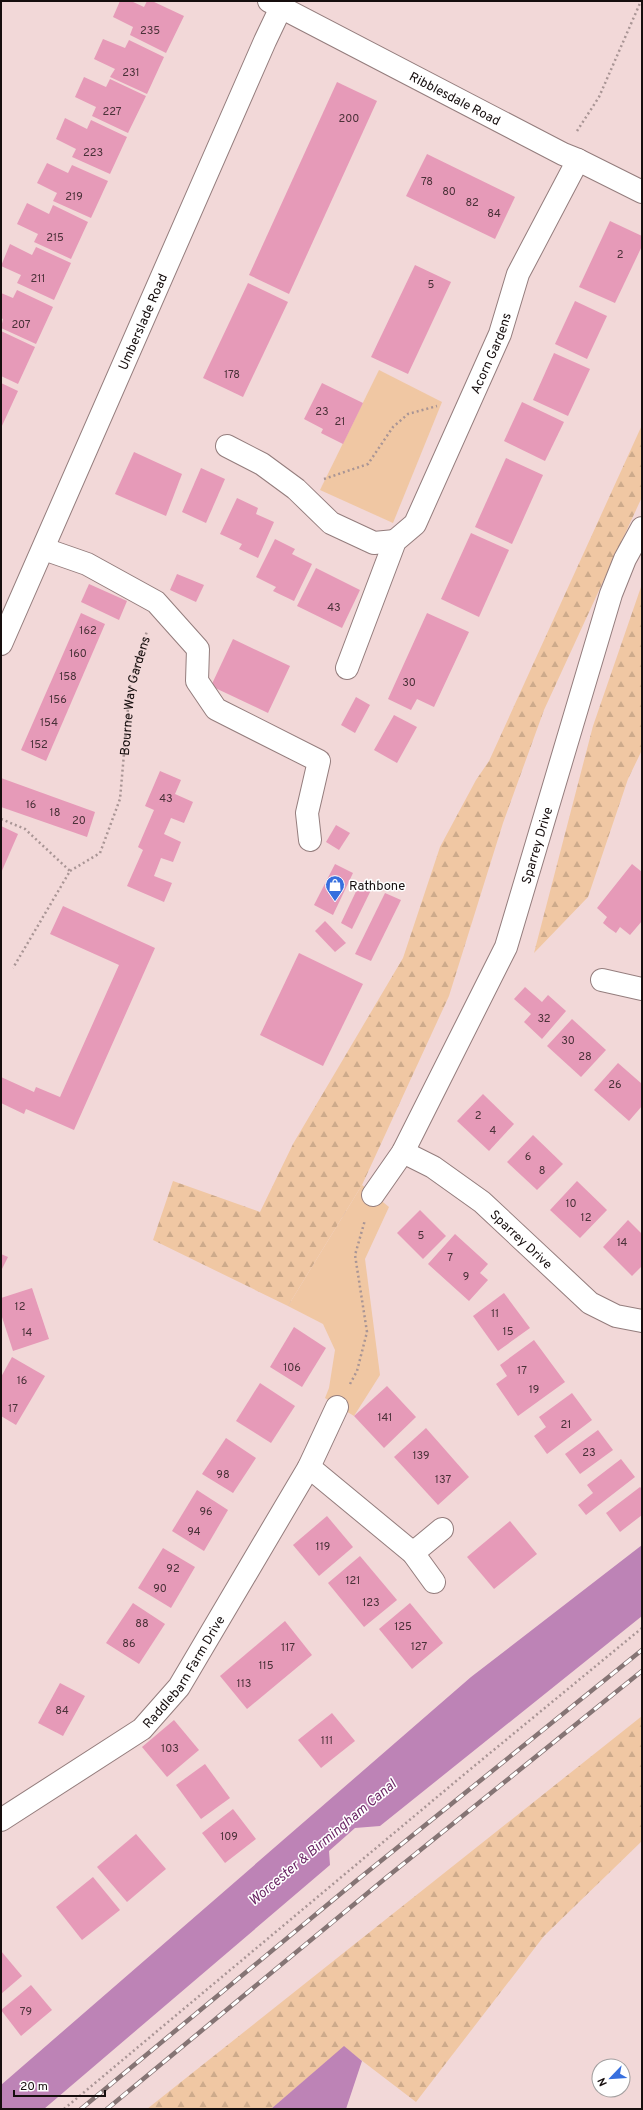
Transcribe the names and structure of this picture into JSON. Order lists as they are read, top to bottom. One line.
{"streets":{"street":["Ribblesdale Road","Umberslade Road","Acorn Gardens","Sparrey Drive","Raddlebarn Farm Drive"],"path":["Bourne Way Gardens"]},"crossings":[["Ribblesdale Road","Umberslade Road"],["Ribblesdale Road","Acorn Gardens"]],"water":["Worcester & Birmingham Canal"],"places":{"shop":["Rathbone"]},"house_numbers":["235","231","227","200","223","78","80","219","82","84","215","2","211","5","207","178","23","21","43","162","160","158","30","156","154","152","43","16","18","20","32","30","28","26","2","4","6","8","10","12","5","14","7","9","12","11","15","14","106","17","16","19","17","141","21","23","139","98","137","96","94","119","92","121","90","123","88","125","86","127","117","115","113","84","111","103","109","79"],"scale_bar":"20 m","north":"bottom left"}
